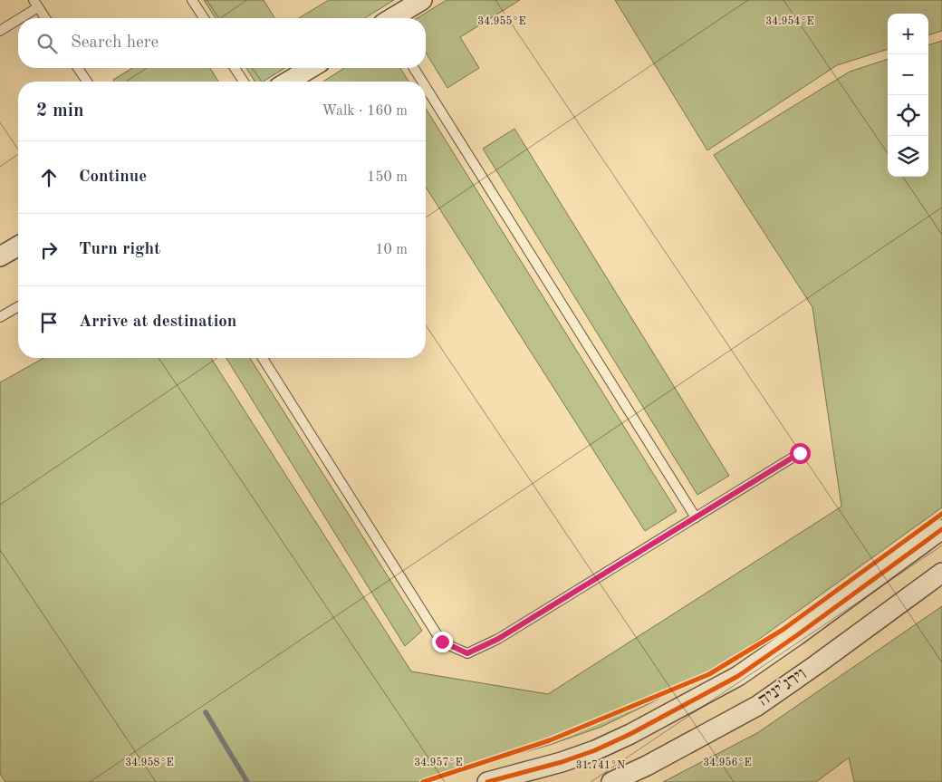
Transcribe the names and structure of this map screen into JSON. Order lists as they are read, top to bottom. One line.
{"streets":{"street":["וירג'יניה"]},"page":{"map_buttons":["+","−"],"search":"Search here","heading":["2 min","Walk · 160 m"],"list":[["Continue","150 m"],["Turn right","10 m"],"Arrive at destination"]},"coordinates":["34.955°E","34.954°E","34.958°E","34.957°E","34.956°E","31.741°N"]}
